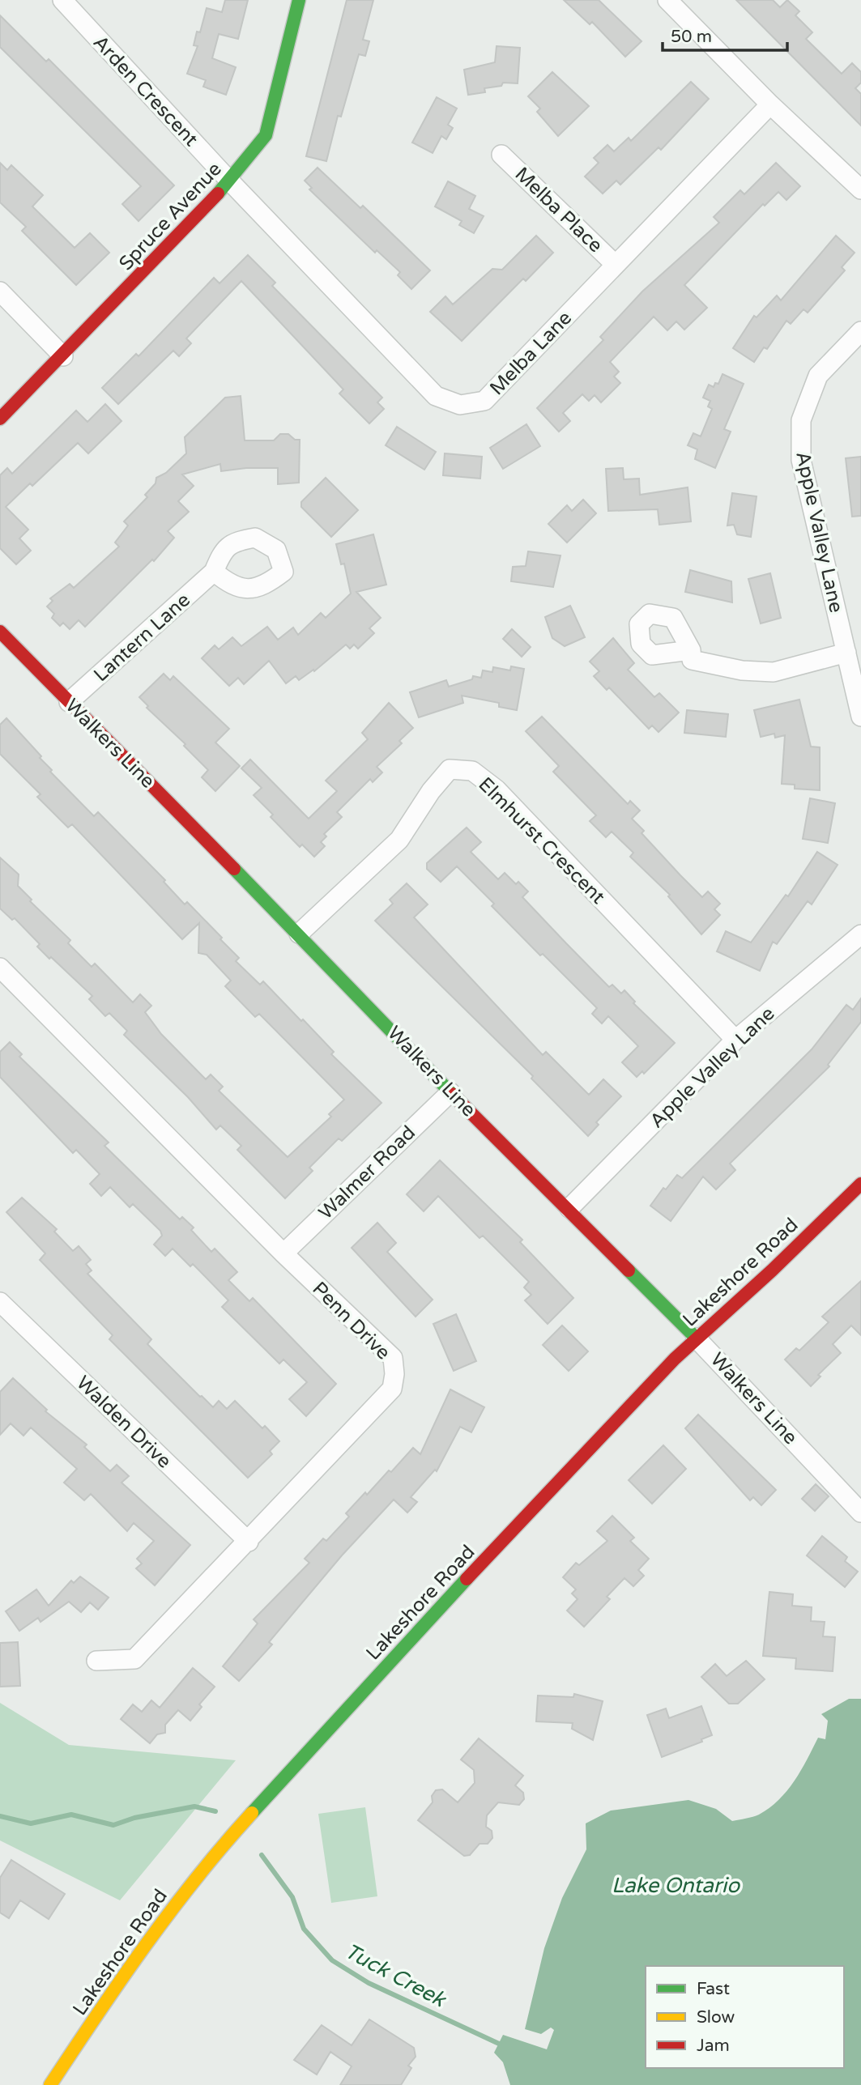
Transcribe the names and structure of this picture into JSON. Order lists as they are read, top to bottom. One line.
{"streets":{"main road":["Spruce Avenue","Walkers Line","Lakeshore Road"],"street":["Arden Crescent","Melba Place","Melba Lane","Apple Valley Lane","Lantern Lane","Elmhurst Crescent","Walmer Road","Penn Drive","Walden Drive"]},"crossings":[["Arden Crescent","Spruce Avenue"],["Arden Crescent","Melba Lane"],["Melba Place","Melba Lane"],["Spruce Avenue","Melba Lane"],["Apple Valley Lane","Walkers Line"],["Apple Valley Lane","Elmhurst Crescent"],["Lantern Lane","Walkers Line"],["Walkers Line","Elmhurst Crescent"],["Walkers Line","Walmer Road"],["Walkers Line","Lakeshore Road"],["Walmer Road","Penn Drive"],["Penn Drive","Walden Drive"]],"water":["Lake Ontario","Tuck Creek"],"legend":["Fast","Slow","Jam"],"scale_bar":"50 m"}
